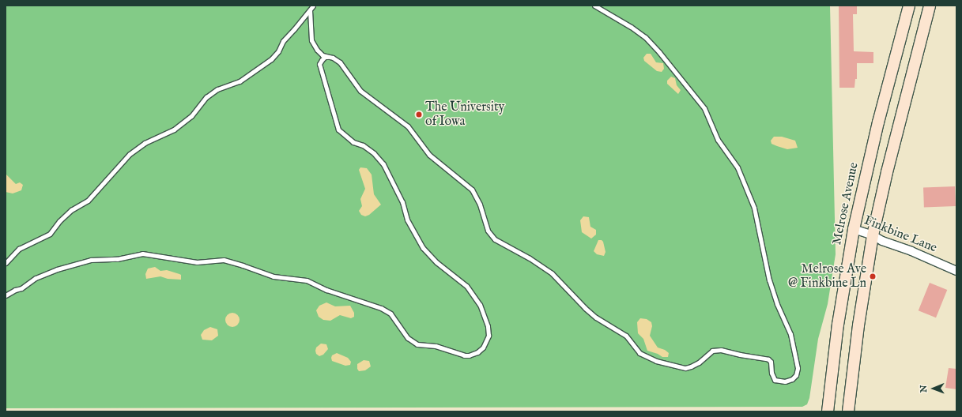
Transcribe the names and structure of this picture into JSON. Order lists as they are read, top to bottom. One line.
{"streets":{"main road":["Melrose Avenue"],"street":["Finkbine Lane"]},"crossings":[["Melrose Avenue","Finkbine Lane"]],"places":["The University of Iowa","Melrose Ave @ Finkbine Ln"],"north":"left"}
